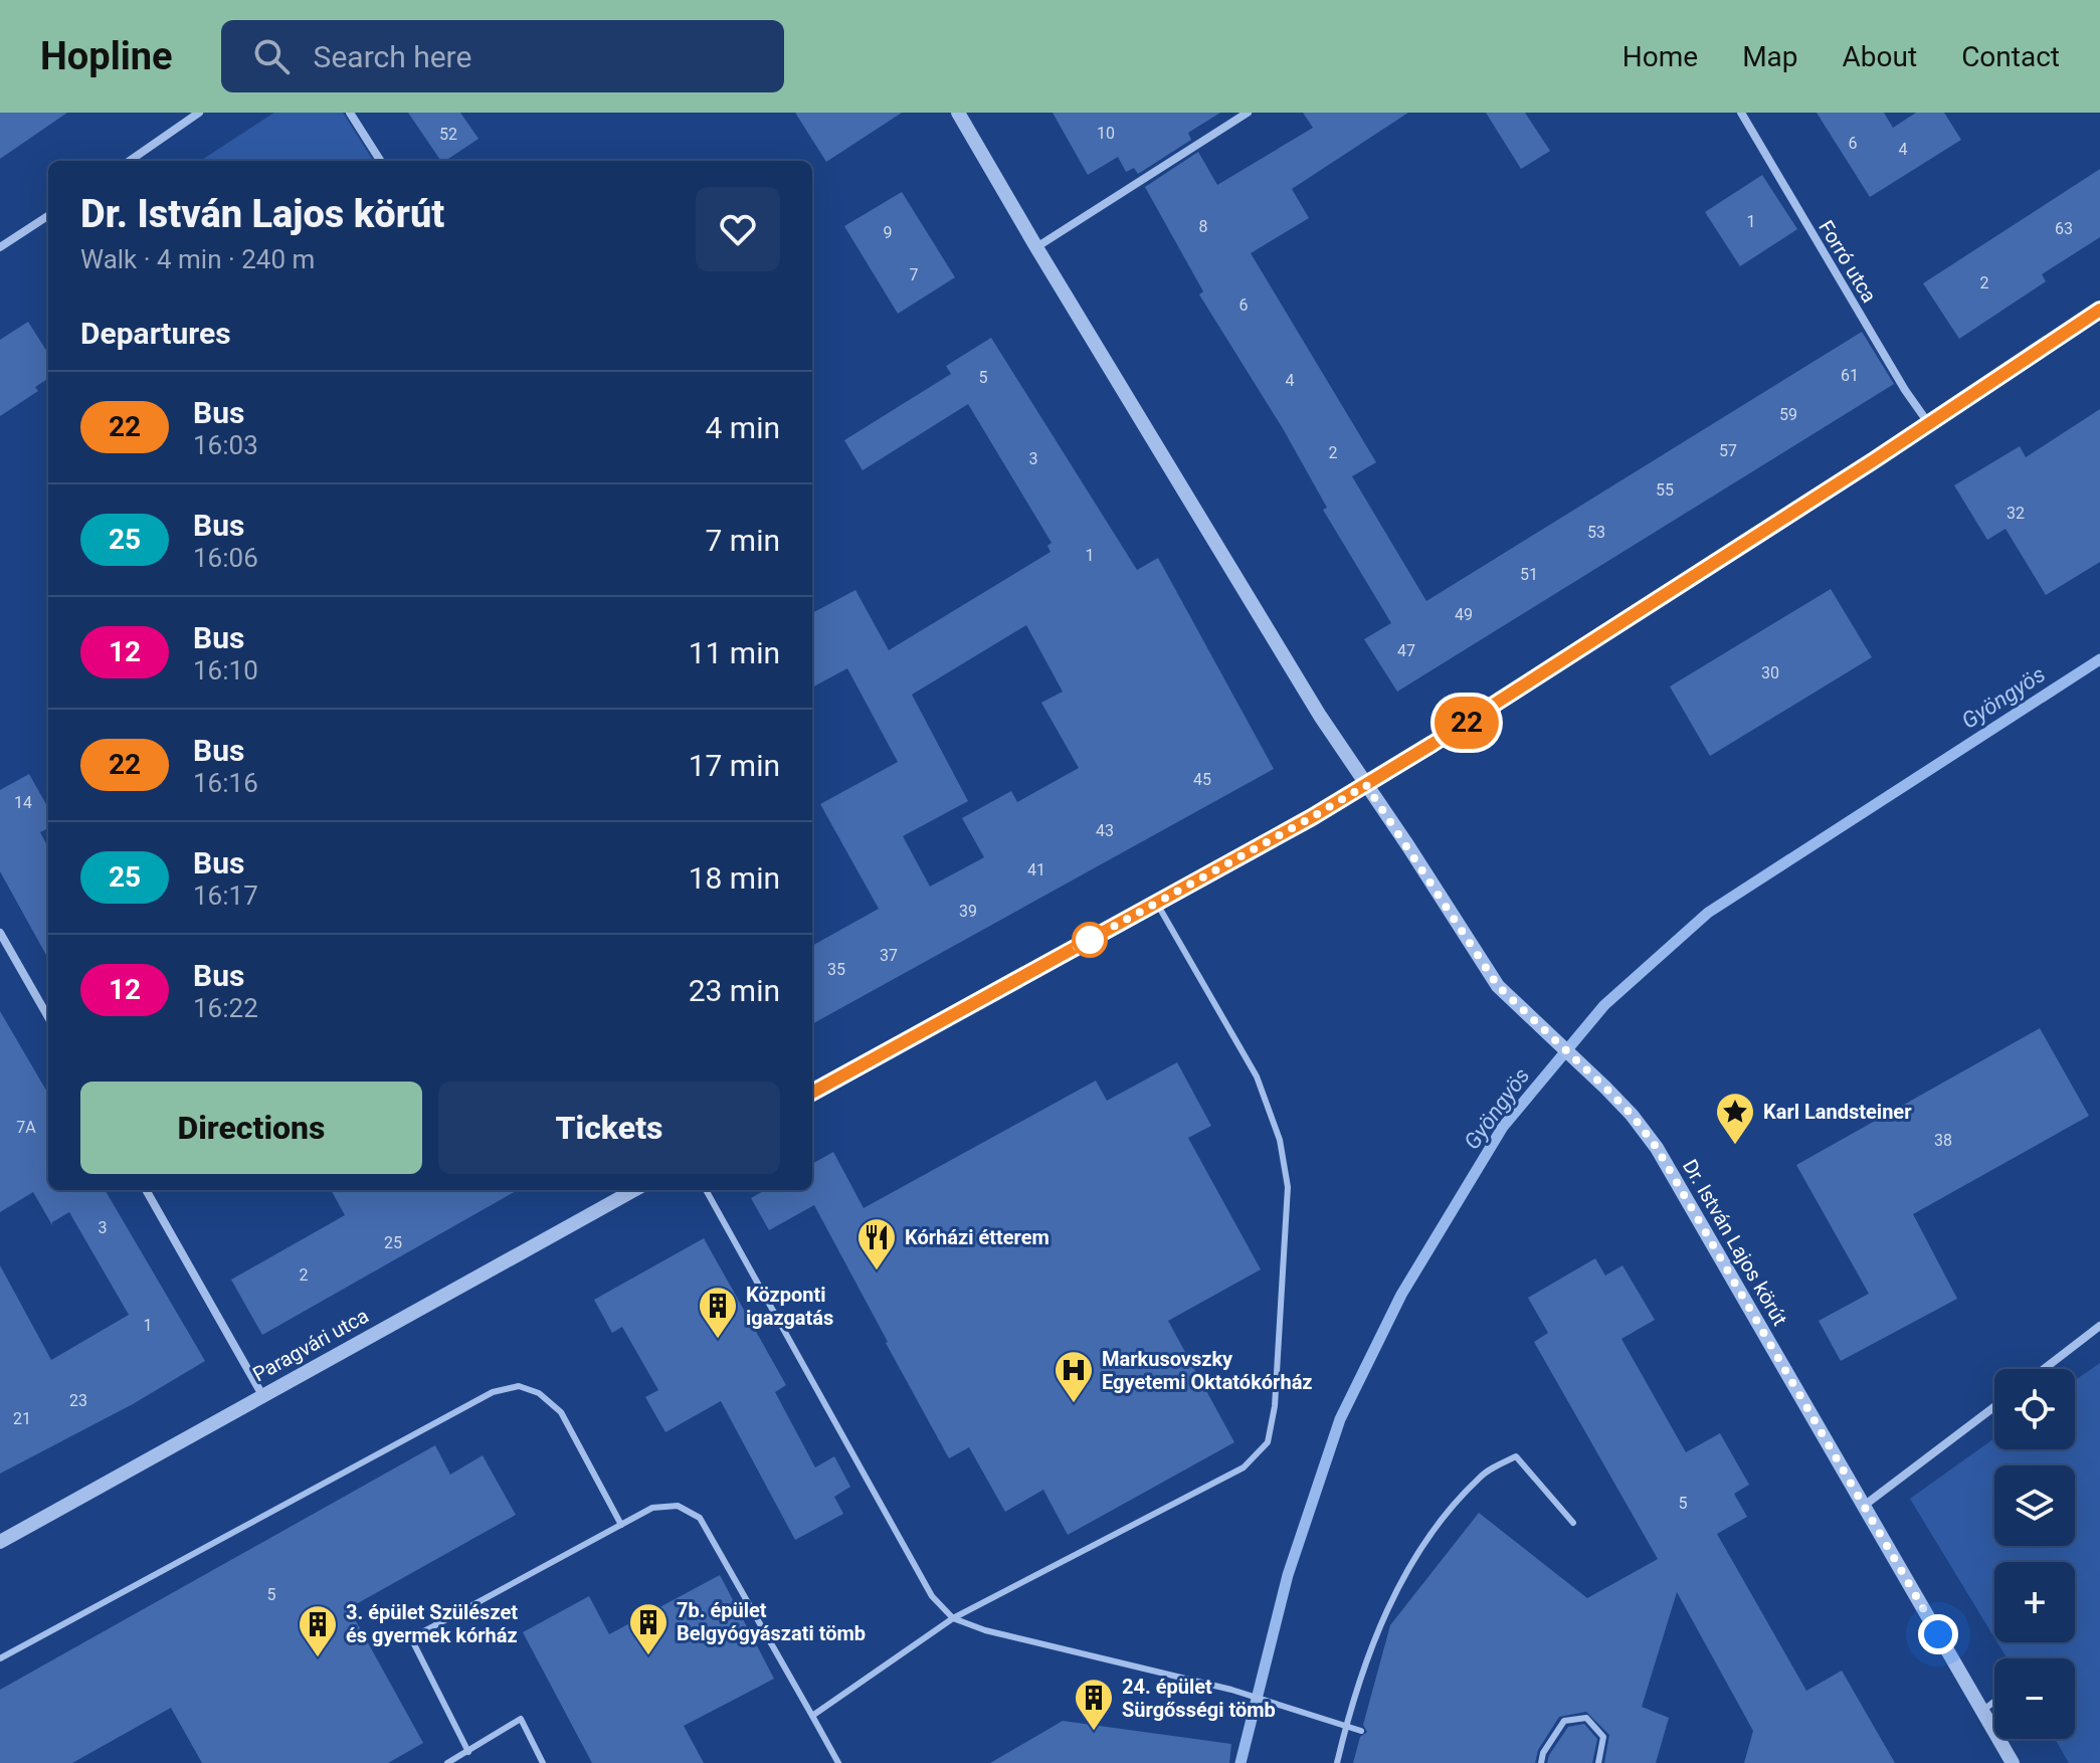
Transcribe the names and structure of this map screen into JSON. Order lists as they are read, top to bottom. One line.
{"streets":{"street":["Forró utca","Dr. István Lajos körút","Paragvári utca"]},"water":["Gyöngyös"],"places":{"place":["Karl Landsteiner"],"restaurant":["Kórházi étterem"],"building":["Központi igazgatás","7b. épület Belgyógyászati tömb","3. épület Szülészet és gyermek kórház","24. épület Sürgősségi tömb"],"hospital":["Markusovszky Egyetemi Oktatókórház"]},"lines":["bus line 22"],"house_numbers":["10","52","6","4","1","8","63","9","7","2","6","61","5","4","59","57","2","3","55","32","53","1","51","49","47","30","45","14","43","41","39","37","35","7A","38","3","25","2","1","23","21","5","5"],"page":{"header":"Hopline","search":"Search here","nav":["Home","Map","About","Contact"],"on_map":"22","heading":[["Dr. István Lajos körút","Walk · 4 min · 240 m"],"Departures"],"list":[{"mark":"22","name":"Bus","note":"16:03","value":"4 min"},{"mark":"25","name":"Bus","note":"16:06","value":"7 min"},{"mark":"12","name":"Bus","note":"16:10","value":"11 min"},{"mark":"22","name":"Bus","note":"16:16","value":"17 min"},{"mark":"25","name":"Bus","note":"16:17","value":"18 min"},{"mark":"12","name":"Bus","note":"16:22","value":"23 min"}],"buttons":["Directions","Tickets"],"map_buttons":["+","−"]}}
